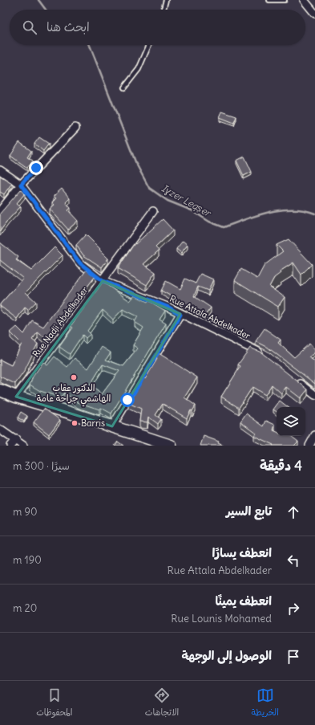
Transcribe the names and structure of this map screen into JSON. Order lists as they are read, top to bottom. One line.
{"streets":{"street":["Rue Attala Abdelkader","Rue Nadji Abdelkader"]},"crossings":[["Rue Attala Abdelkader","Rue Nadji Abdelkader"]],"water":["Iɣzer Leqṣer"],"places":["الدكتور عقاب الهاشمي جراحة عامة","Barris"],"page":{"search":"ابحث هنا","heading":["4 دقيقة","سيرًا · 300 m"],"list":[["تابع السير","90 m"],["انعطف يسارًا","Rue Attala Abdelkader","190 m"],["انعطف يمينًا","Rue Lounis Mohamed","20 m"],"الوصول إلى الوجهة"],"nav":["الخريطة","الاتجاهات","المحفوظات"]}}
